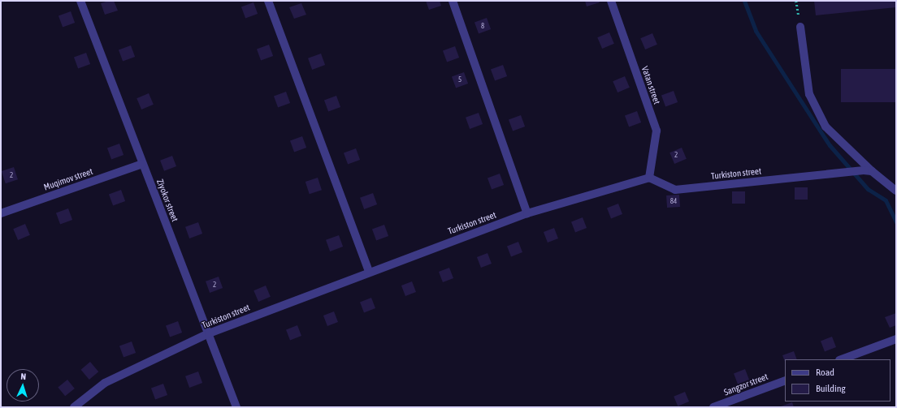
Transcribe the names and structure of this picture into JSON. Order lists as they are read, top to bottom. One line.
{"streets":{"street":["Vatan street","Turkiston street","Muqimov street","Ziyokor street","Sangzor street"]},"crossings":[["Vatan street","Turkiston street"],["Turkiston street","Ziyokor street"],["Muqimov street","Ziyokor street"]],"house_numbers":["8","5","2","2","84","2"],"legend":["Road","Building"],"north":"top"}
